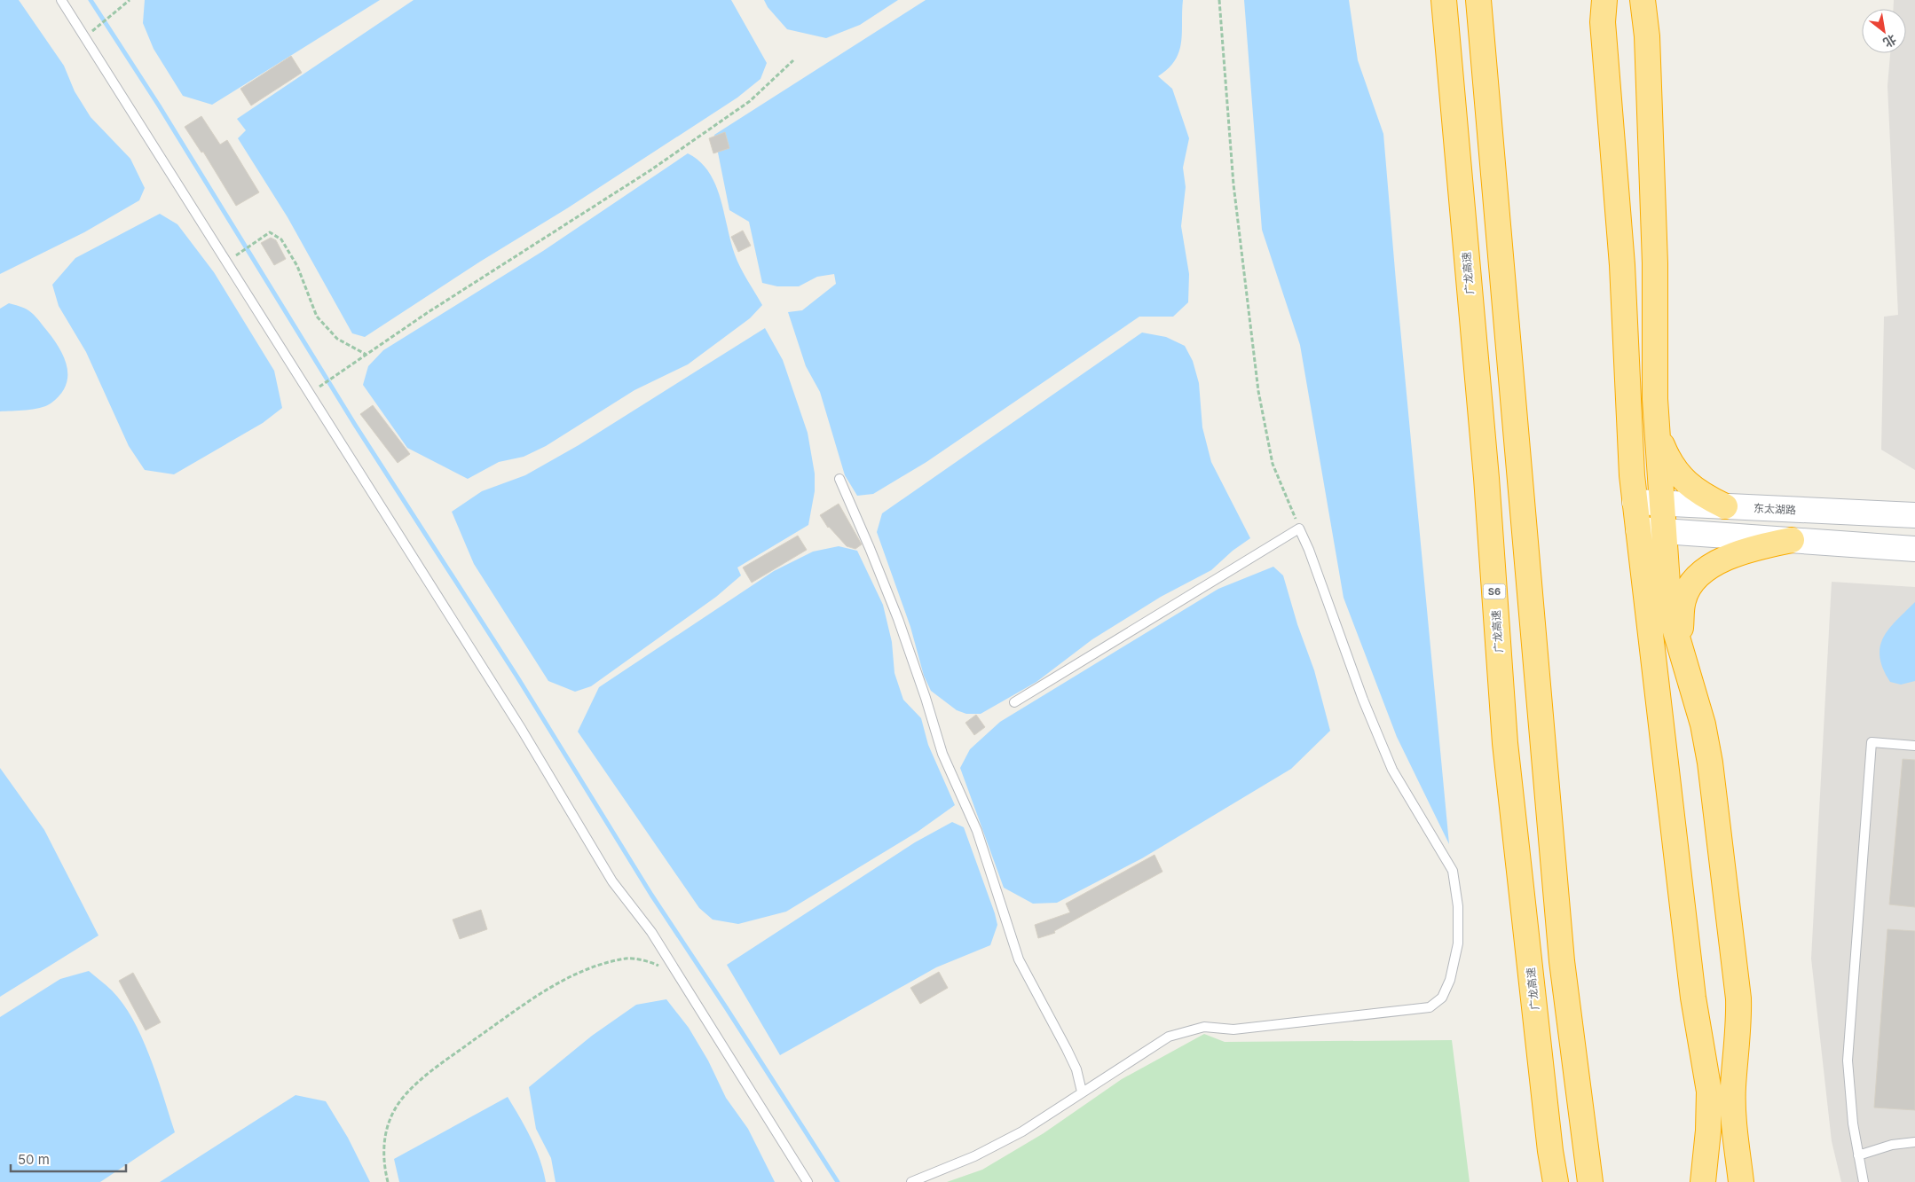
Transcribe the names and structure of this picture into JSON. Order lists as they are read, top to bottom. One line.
{"streets":{"highway":["广龙高速","S6"],"main road":["东太湖路"]},"scale_bar":"50 m","north":"bottom right"}
